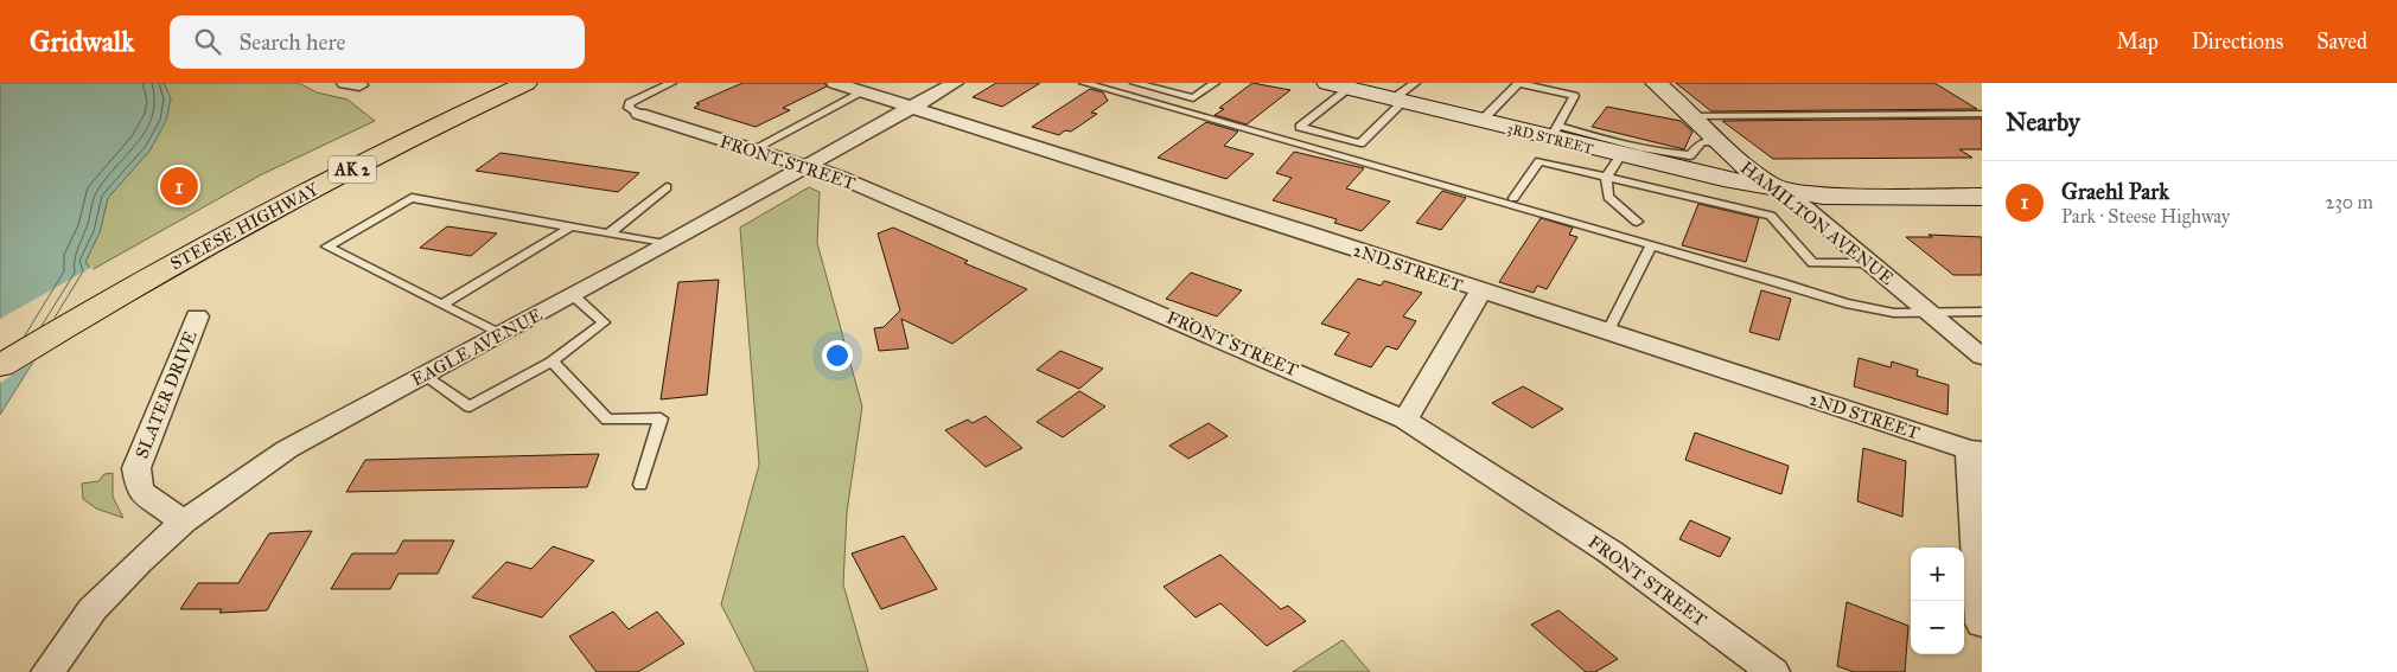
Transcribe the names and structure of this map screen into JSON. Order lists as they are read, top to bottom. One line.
{"streets":{"highway":["AK 2","STEESE HIGHWAY"],"street":["3RD STREET","FRONT STREET","HAMILTON AVENUE","2ND STREET","EAGLE AVENUE","SLATER DRIVE"]},"crossings":[["3RD STREET","HAMILTON AVENUE"],["FRONT STREET","EAGLE AVENUE"],["2ND STREET","EAGLE AVENUE"],["EAGLE AVENUE","SLATER DRIVE"]],"page":{"header":"Gridwalk","search":"Search here","nav":["Map","Directions","Saved"],"heading":"Nearby","list":[{"mark":"1","name":"Graehl Park","note":"Park · Steese Highway","value":"230 m"}],"pins":"1","map_buttons":["+","−"]}}
